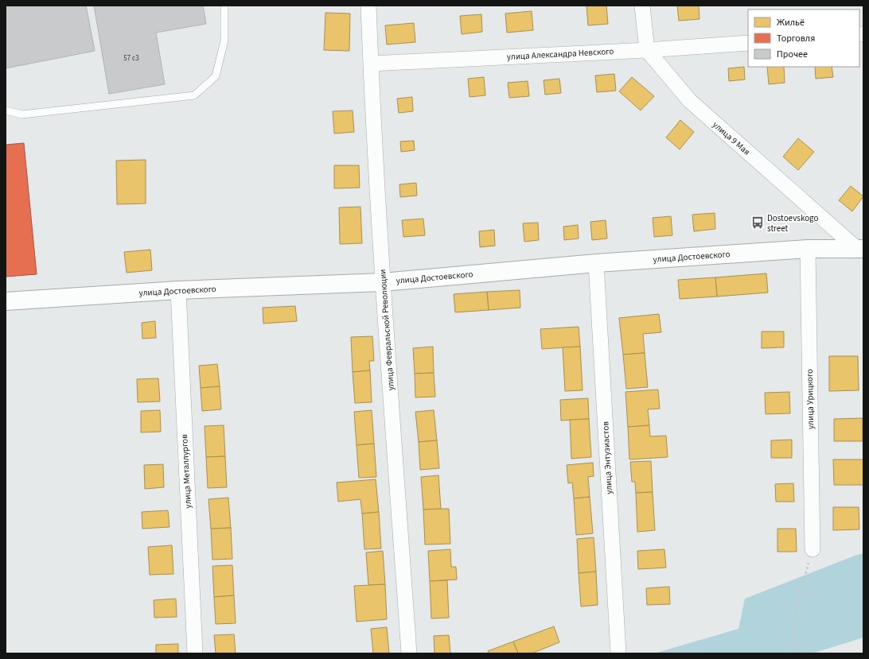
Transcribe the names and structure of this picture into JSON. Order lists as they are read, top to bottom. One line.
{"streets":{"main road":["улица Достоевского"],"street":["улица Александра Невского","улица 9 Мая","улица Февральской Революции","улица Урицкого","улица Энтузиастов","улица Металлургов"]},"crossings":[["улица Александра Невского","улица 9 Мая"],["улица Александра Невского","улица Февральской Революции"],["улица 9 Мая","улица Достоевского"],["улица Достоевского","улица Февральской Революции"],["улица Достоевского","улица Урицкого"],["улица Достоевского","улица Энтузиастов"],["улица Достоевского","улица Металлургов"]],"places":{"bus stop":["Dostoevskogo street"]},"house_numbers":["57 с3"],"legend":["Жильё","Торговля","Прочее"]}
